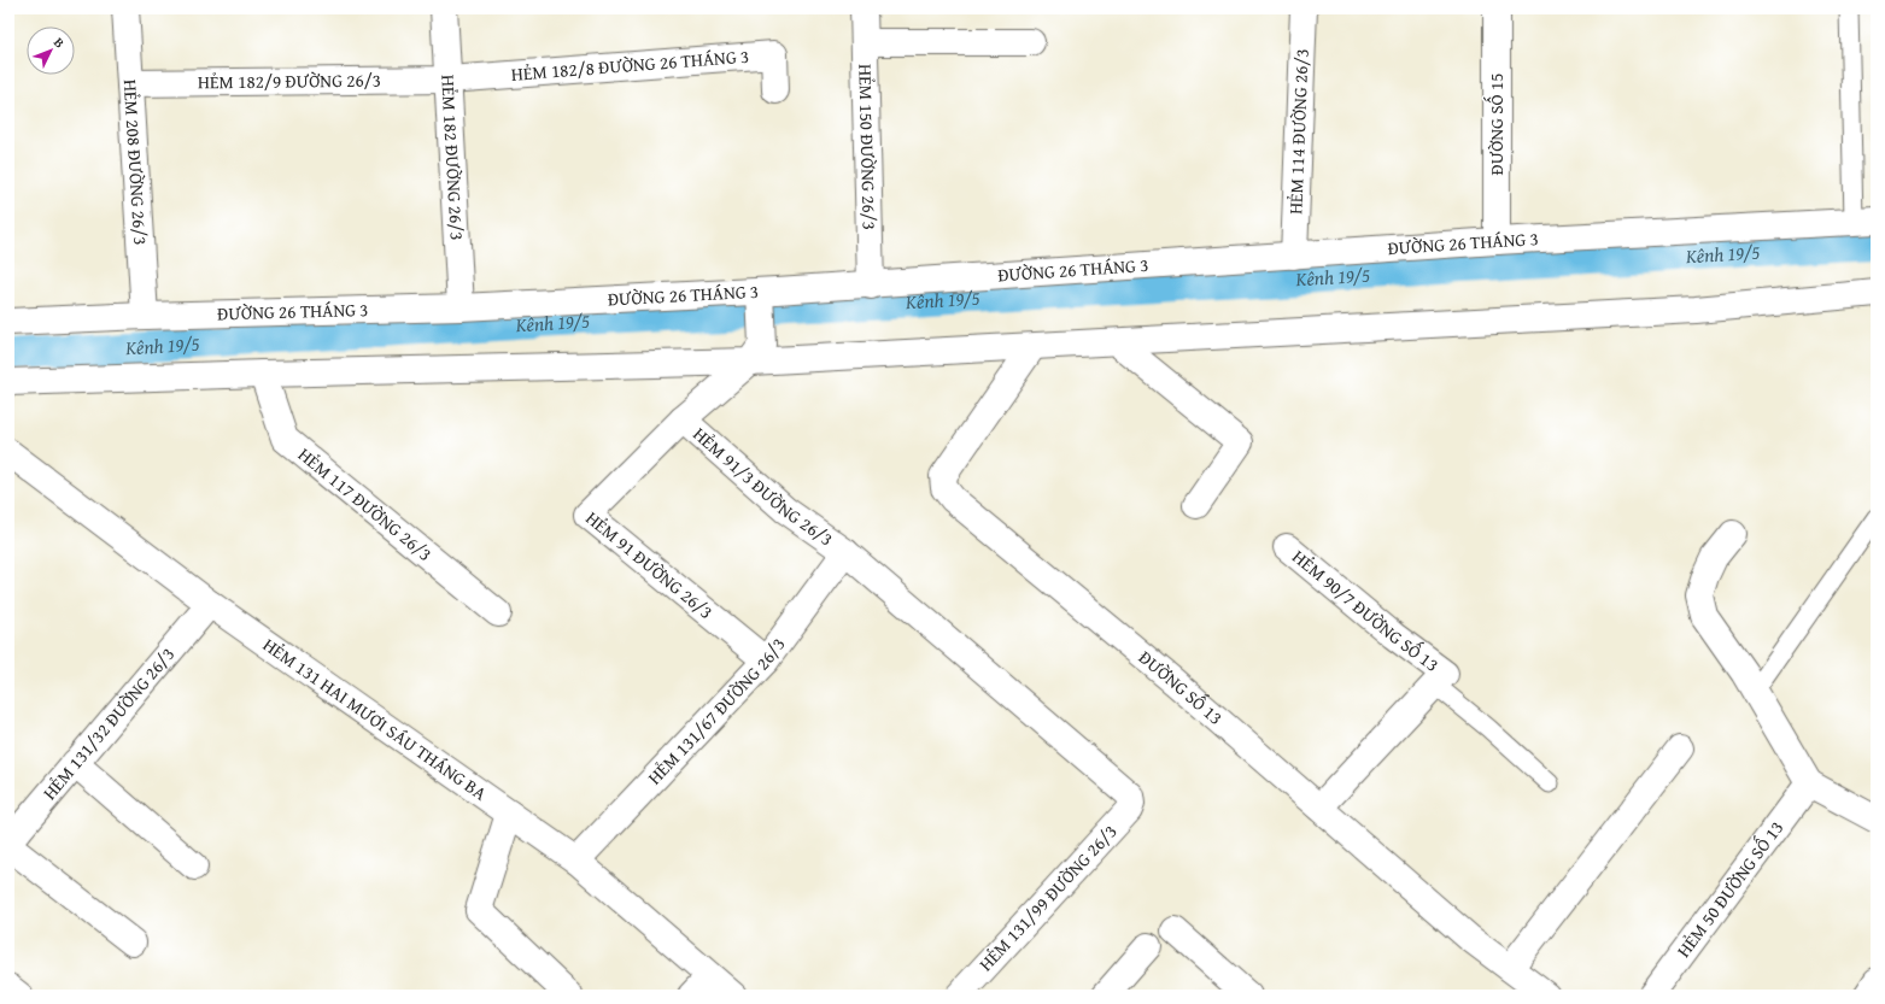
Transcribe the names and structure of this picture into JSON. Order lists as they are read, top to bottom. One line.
{"streets":{"street":["HẺM 182/8 ĐƯỜNG 26 THÁNG 3","HẺM 182/9 ĐƯỜNG 26/3","ĐƯỜNG SỐ 15","HẺM 114 ĐƯỜNG 26/3","HẺM 150 ĐƯỜNG 26/3","HẺM 182 ĐƯỜNG 26/3","HẺM 208 ĐƯỜNG 26/3","ĐƯỜNG 26 THÁNG 3","HẺM 91/3 ĐƯỜNG 26/3","HẺM 117 ĐƯỜNG 26/3","HẺM 91 ĐƯỜNG 26/3","HẺM 90/7 ĐƯỜNG SỐ 13","ĐƯỜNG SỐ 13","HẺM 131/67 ĐƯỜNG 26/3","HẺM 131 HAI MƯƠI SÁU THÁNG BA","HẺM 131/32 ĐƯỜNG 26/3","HẺM 50 ĐƯỜNG SỐ 13","HẺM 131/99 ĐƯỜNG 26/3"]},"crossings":[["HẺM 182/8 ĐƯỜNG 26 THÁNG 3","HẺM 182/9 ĐƯỜNG 26/3"],["HẺM 182/8 ĐƯỜNG 26 THÁNG 3","HẺM 182 ĐƯỜNG 26/3"],["HẺM 182/9 ĐƯỜNG 26/3","HẺM 182 ĐƯỜNG 26/3"],["HẺM 182/9 ĐƯỜNG 26/3","HẺM 208 ĐƯỜNG 26/3"],["ĐƯỜNG SỐ 15","ĐƯỜNG 26 THÁNG 3"],["HẺM 114 ĐƯỜNG 26/3","ĐƯỜNG 26 THÁNG 3"],["HẺM 150 ĐƯỜNG 26/3","ĐƯỜNG 26 THÁNG 3"],["HẺM 182 ĐƯỜNG 26/3","ĐƯỜNG 26 THÁNG 3"],["HẺM 208 ĐƯỜNG 26/3","ĐƯỜNG 26 THÁNG 3"],["HẺM 91/3 ĐƯỜNG 26/3","HẺM 91 ĐƯỜNG 26/3"],["HẺM 91/3 ĐƯỜNG 26/3","HẺM 131/67 ĐƯỜNG 26/3"],["HẺM 91/3 ĐƯỜNG 26/3","HẺM 131/99 ĐƯỜNG 26/3"],["HẺM 91 ĐƯỜNG 26/3","HẺM 131/67 ĐƯỜNG 26/3"],["HẺM 131/67 ĐƯỜNG 26/3","HẺM 131 HAI MƯƠI SÁU THÁNG BA"],["HẺM 131 HAI MƯƠI SÁU THÁNG BA","HẺM 131/32 ĐƯỜNG 26/3"]],"water":["Kênh 19/5"],"north":"top right"}
